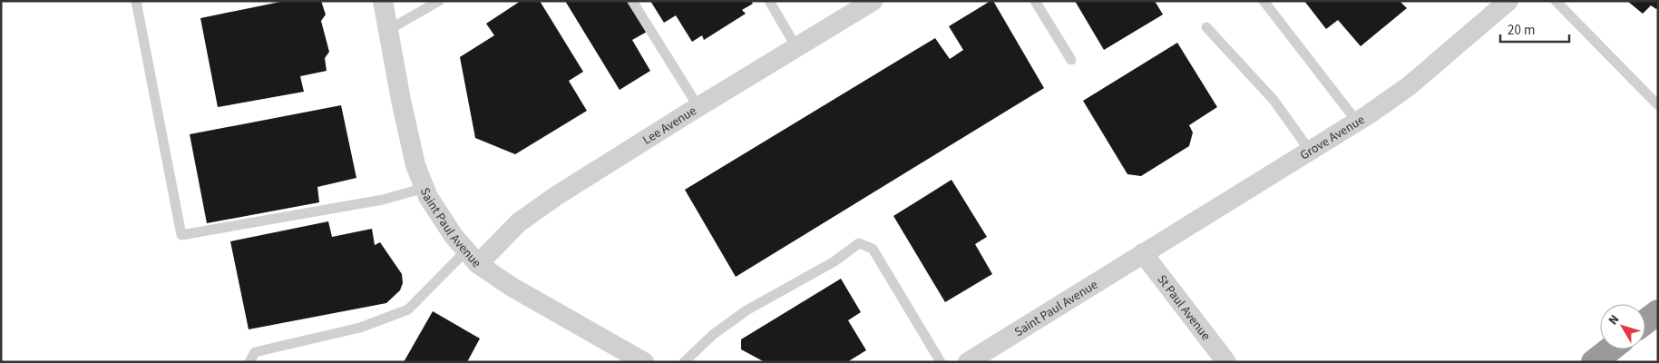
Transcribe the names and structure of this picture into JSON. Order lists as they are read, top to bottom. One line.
{"streets":{"street":["Lee Avenue","Grove Avenue","Saint Paul Avenue","St Paul Avenue"]},"crossings":[["Lee Avenue","Saint Paul Avenue"],["Grove Avenue","Saint Paul Avenue"],["Grove Avenue","St Paul Avenue"],["Saint Paul Avenue","St Paul Avenue"]],"scale_bar":"20 m","north":"top left"}
